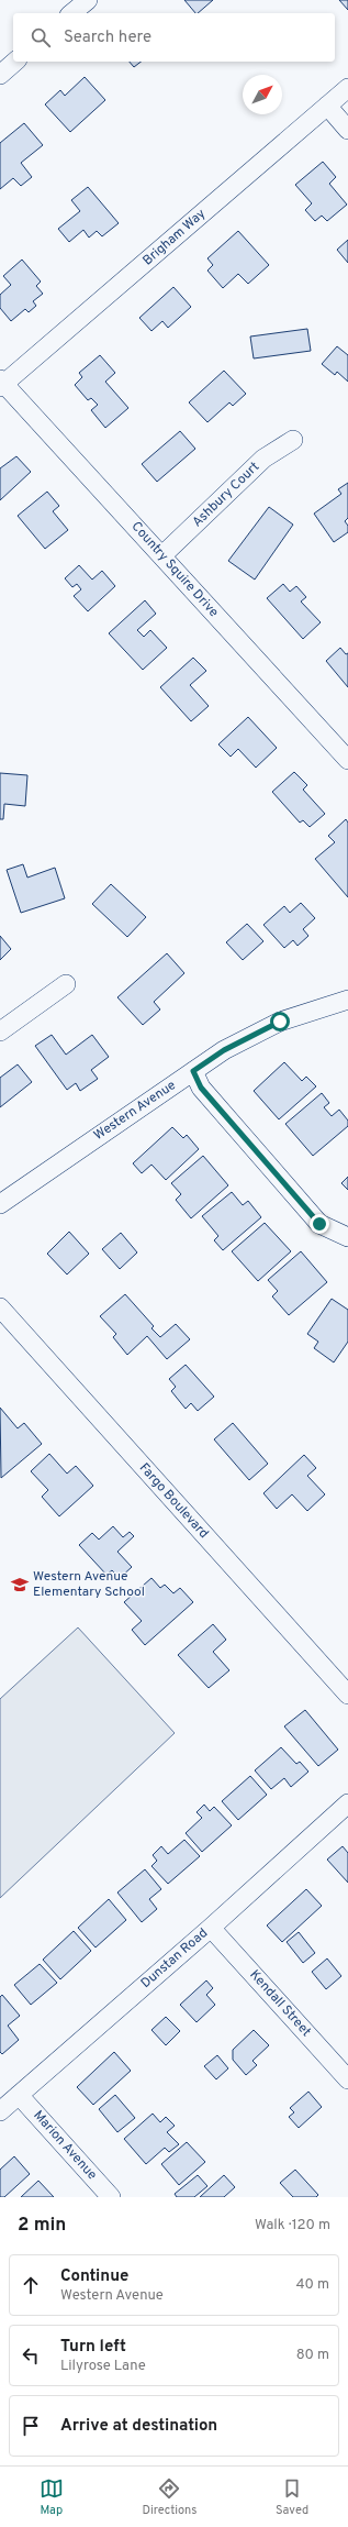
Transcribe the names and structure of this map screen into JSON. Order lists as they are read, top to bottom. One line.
{"streets":{"street":["Brigham Way","Ashbury Court","Country Squire Drive","Western Avenue","Fargo Boulevard","Dunstan Road","Kendall Street","Marion Avenue"]},"crossings":[["Brigham Way","Country Squire Drive"],["Ashbury Court","Country Squire Drive"],["Dunstan Road","Kendall Street"],["Dunstan Road","Marion Avenue"]],"places":{"school or university":["Western Avenue Elementary School"]},"north":"top right","page":{"search":"Search here","heading":["2 min","Walk · 120 m"],"list":[["Continue","Western Avenue","40 m"],["Turn left","Lilyrose Lane","80 m"],"Arrive at destination"],"nav":["Map","Directions","Saved"]}}
